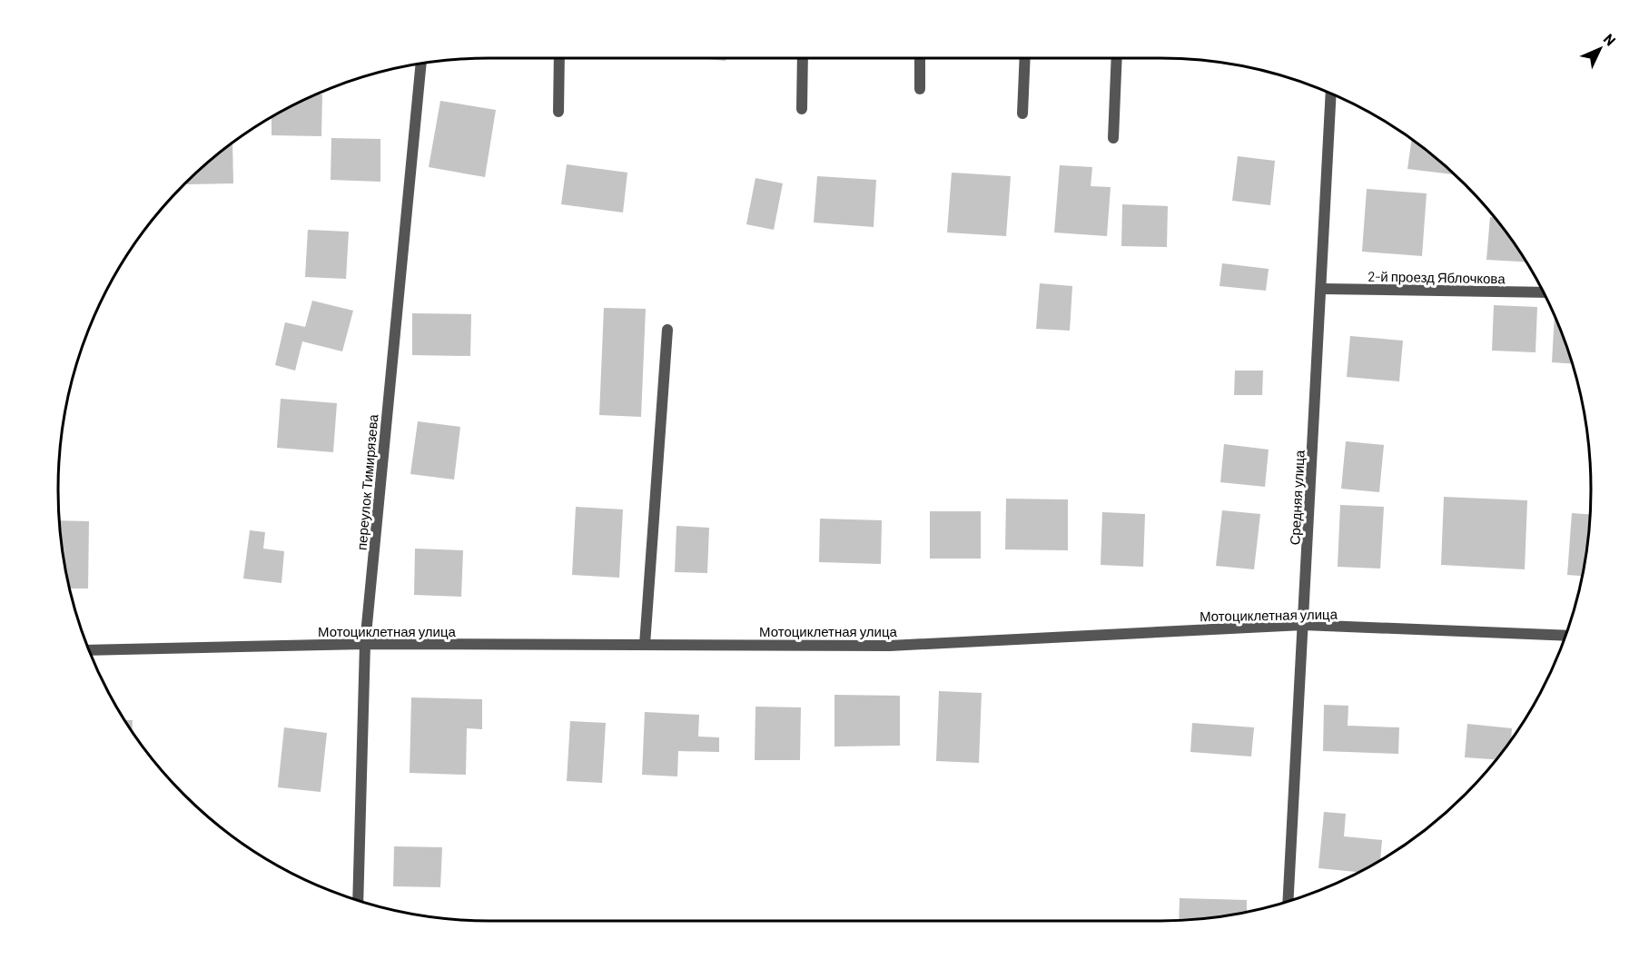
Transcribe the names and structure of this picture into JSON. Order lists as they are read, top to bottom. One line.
{"streets":{"street":["2-й проезд Яблочкова","переулок Тимирязева","Средняя улица","Мотоциклетная улица"]},"crossings":[["2-й проезд Яблочкова","Средняя улица"],["переулок Тимирязева","Мотоциклетная улица"],["Средняя улица","Мотоциклетная улица"]],"north":"top right"}
